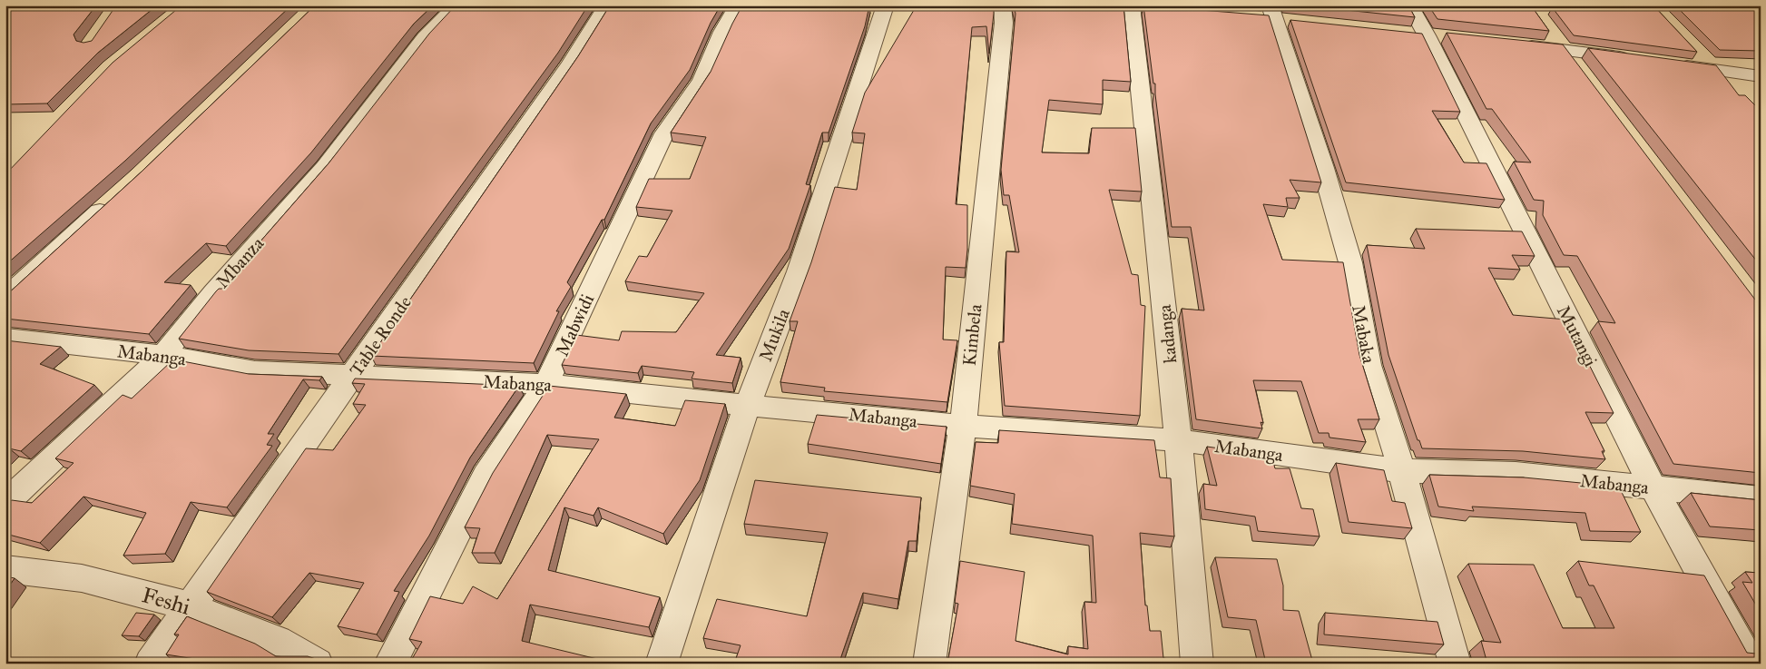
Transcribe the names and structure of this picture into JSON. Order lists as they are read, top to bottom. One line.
{"streets":{"street":["Mbanza","Mabwidi","kadanga","Mabaka","Mukila","Kimbela","Table Ronde","Mutangi","Mabanga","Feshi"]},"crossings":[["Mbanza","Mabanga"],["Mabwidi","Mabanga"],["kadanga","Mabanga"],["Mabaka","Mabanga"],["Mukila","Mabanga"],["Kimbela","Mabanga"],["Table Ronde","Mabanga"],["Table Ronde","Feshi"],["Mutangi","Mabanga"]]}
